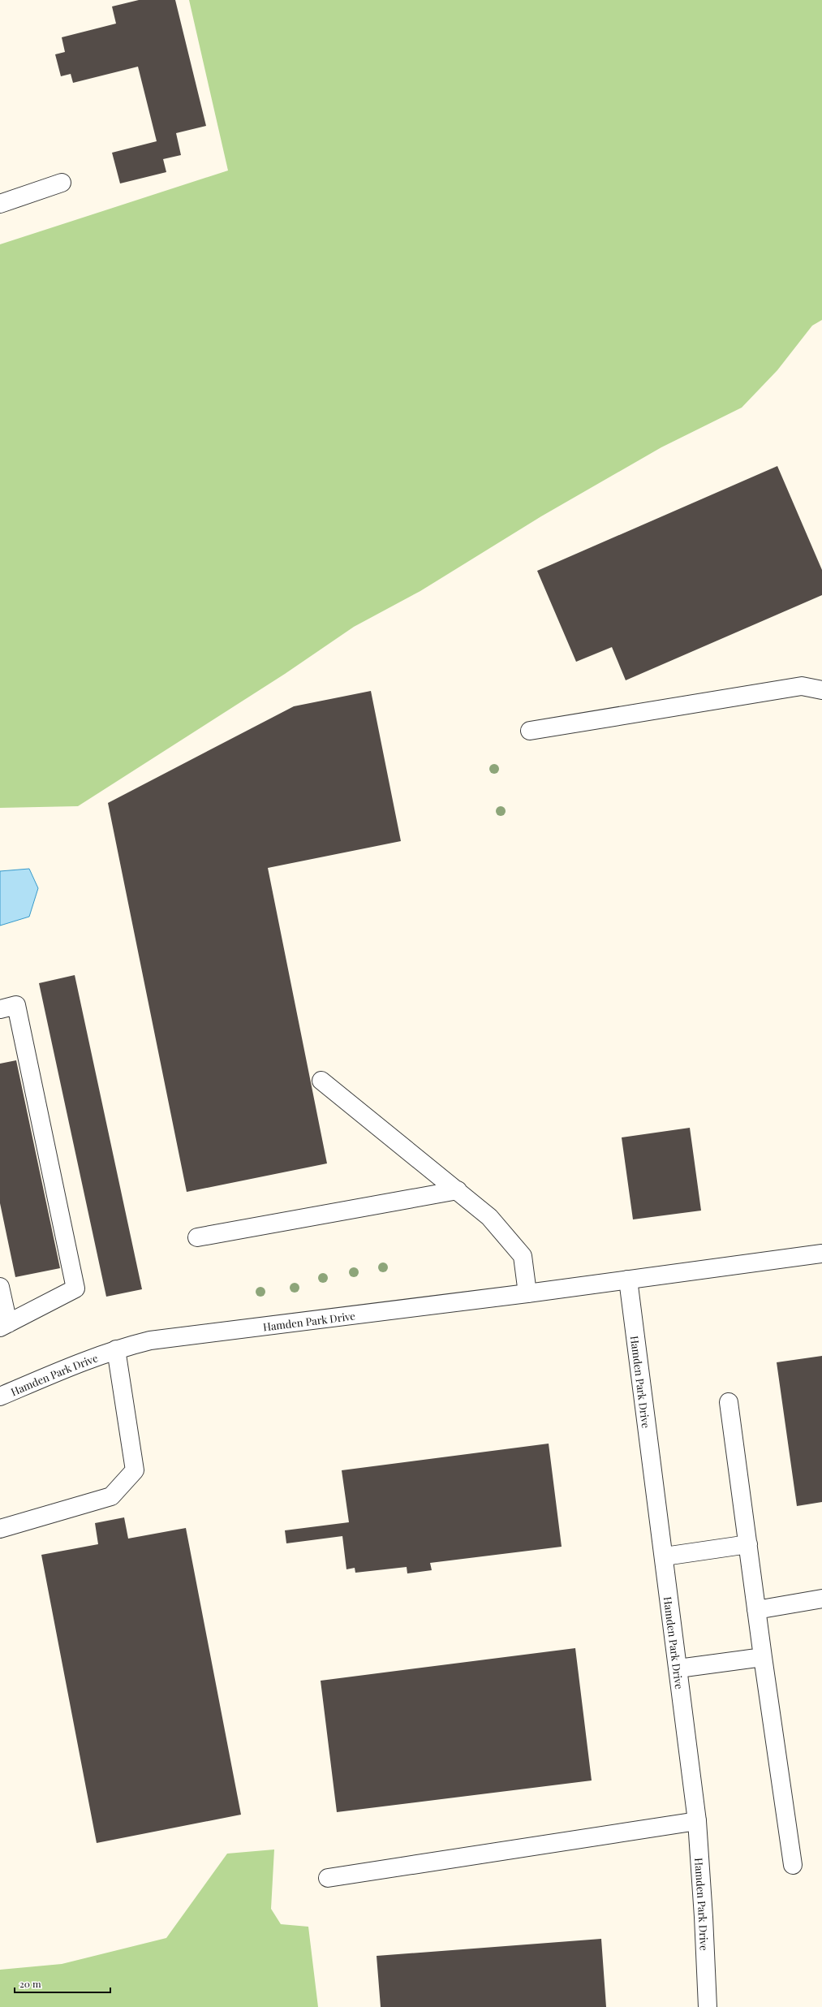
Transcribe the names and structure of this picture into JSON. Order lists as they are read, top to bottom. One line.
{"streets":{"street":["Hamden Park Drive"]},"scale_bar":"20 m"}
